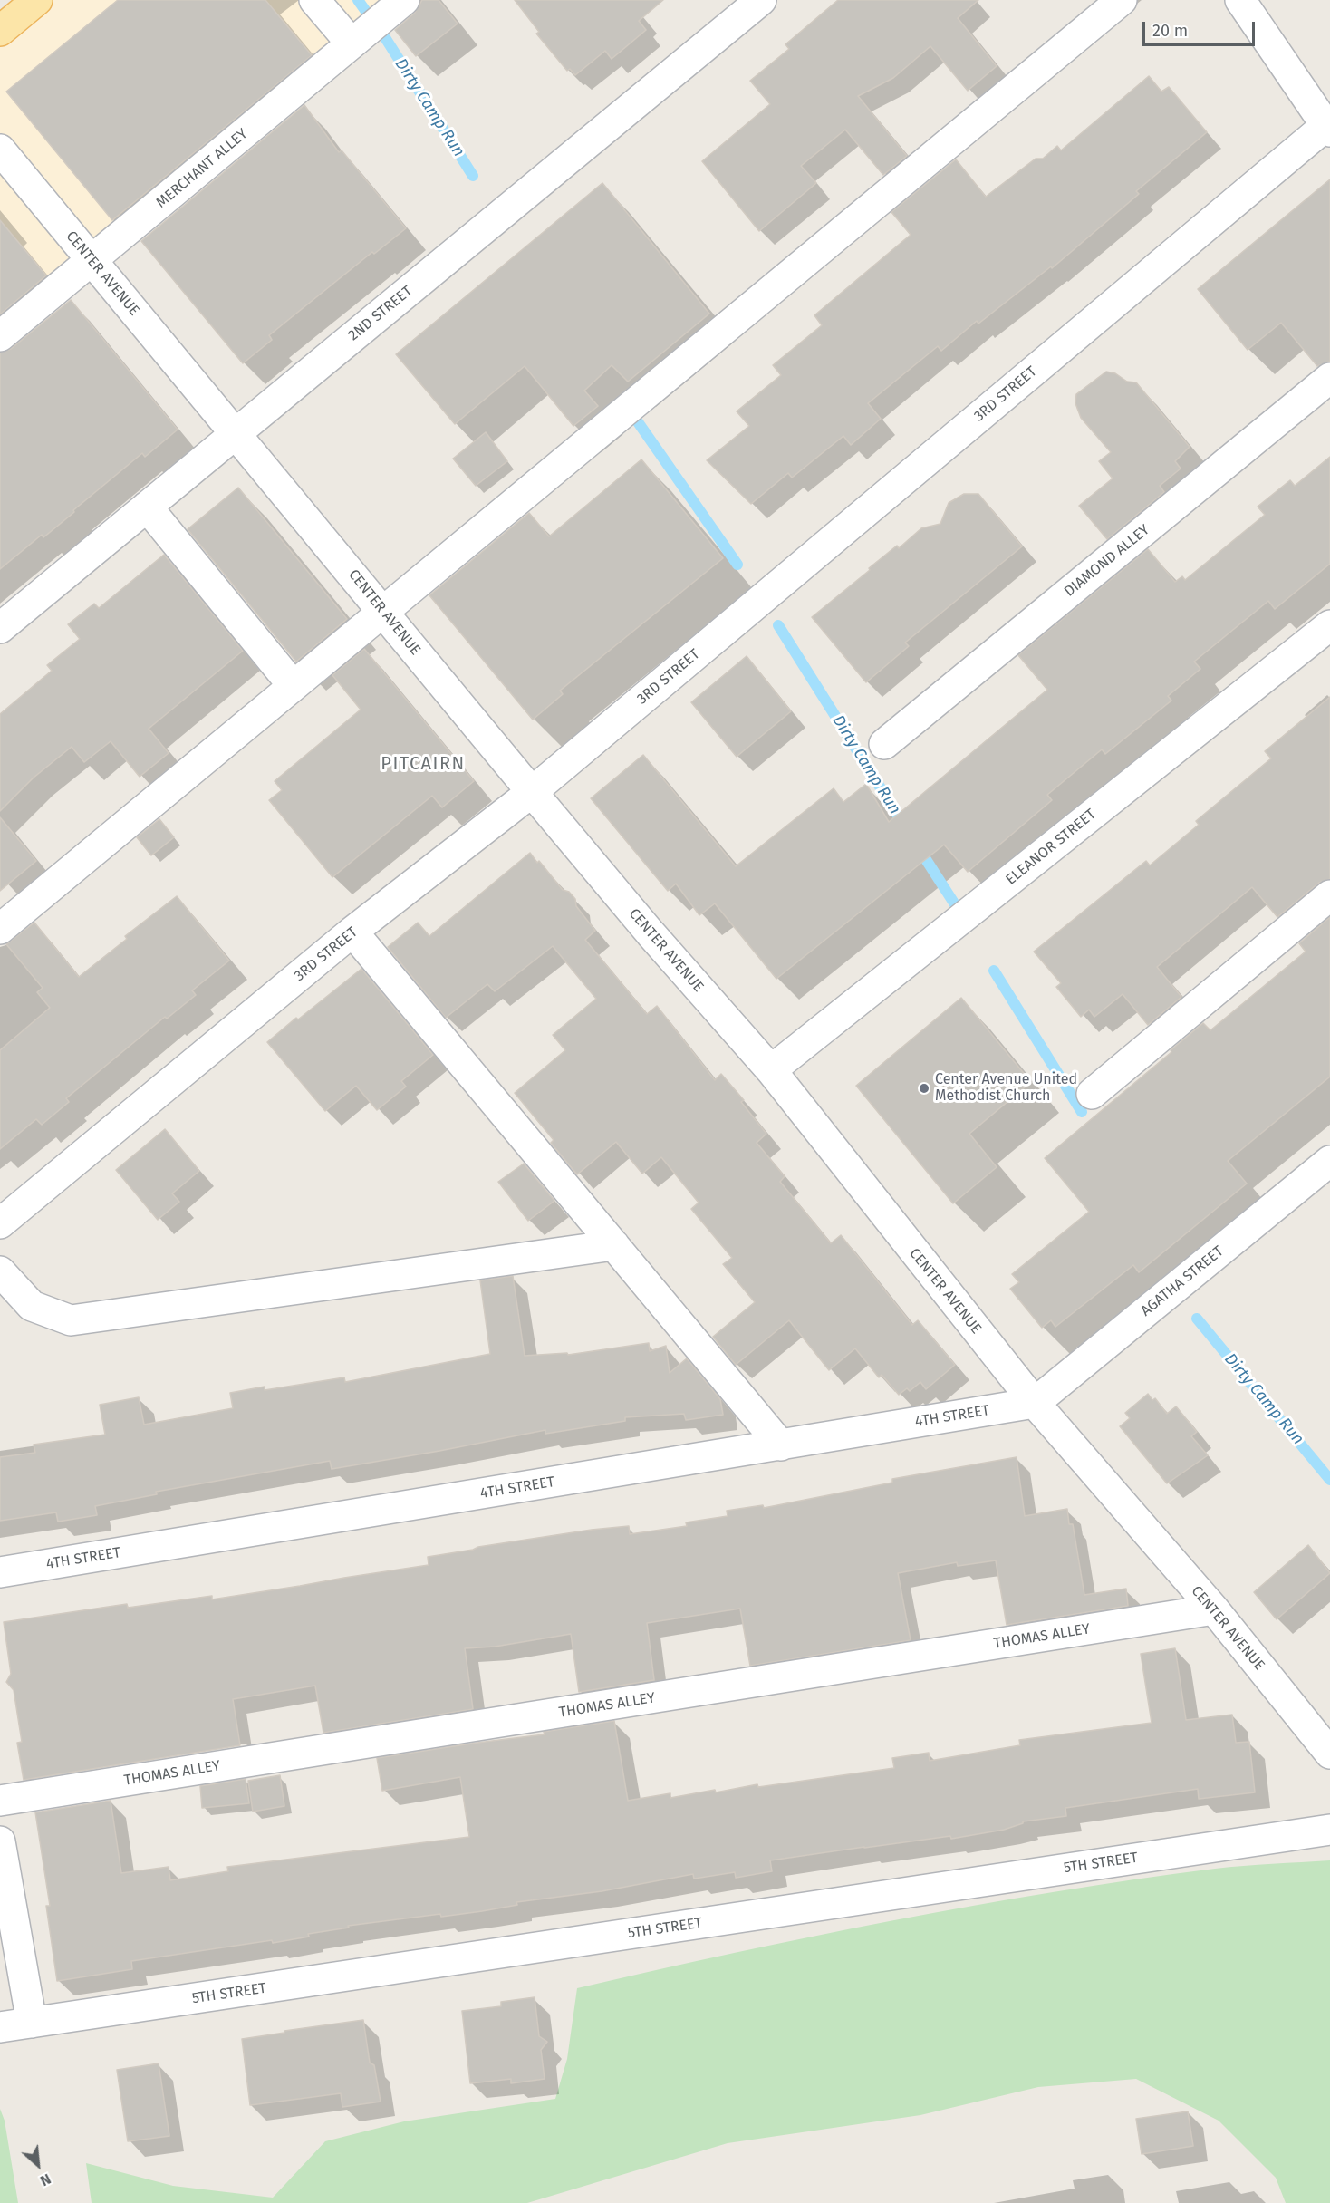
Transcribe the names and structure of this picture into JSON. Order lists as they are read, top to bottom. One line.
{"streets":{"street":["MERCHANT ALLEY","CENTER AVENUE","2ND STREET","3RD STREET","DIAMOND ALLEY","ELEANOR STREET","AGATHA STREET","4TH STREET","THOMAS ALLEY","5TH STREET"]},"crossings":[["MERCHANT ALLEY","CENTER AVENUE"],["CENTER AVENUE","2ND STREET"],["CENTER AVENUE","3RD STREET"],["CENTER AVENUE","ELEANOR STREET"],["CENTER AVENUE","AGATHA STREET"],["CENTER AVENUE","4TH STREET"],["CENTER AVENUE","THOMAS ALLEY"],["AGATHA STREET","4TH STREET"]],"districts":["PITCAIRN"],"water":["Dirty Camp Run"],"places":["Center Avenue United Methodist Church"],"scale_bar":"20 m","north":"bottom right"}
